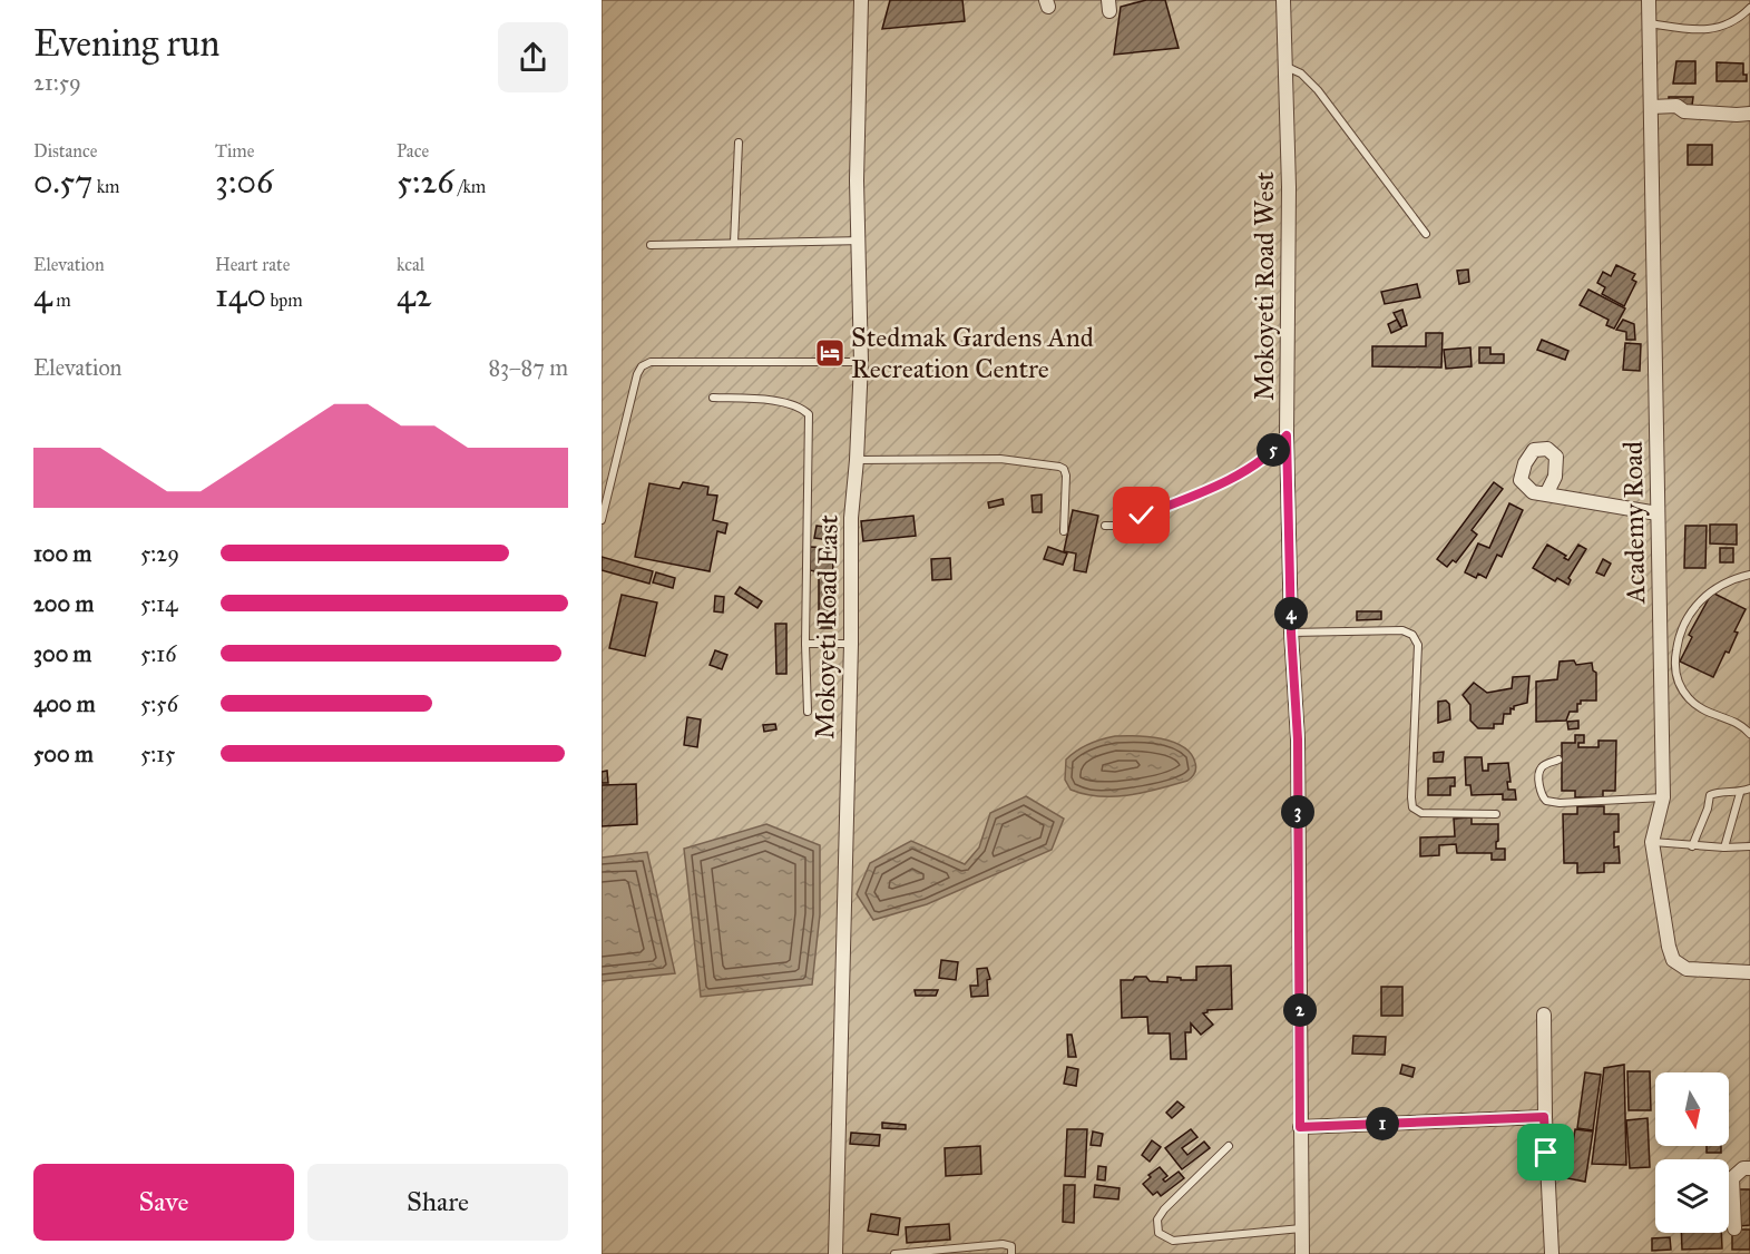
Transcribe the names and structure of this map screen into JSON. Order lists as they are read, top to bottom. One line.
{"streets":{"street":["Mokoyeti Road West","Academy Road","Mokoyeti Road East"]},"places":{"hotel":["Stedmak Gardens And Recreation Centre"]},"north":"bottom","page":{"heading":["Evening run","21:59"],"stats":[["Distance","0.57 km"],["Time","3:06"],["Pace","5:26 /km"],["Elevation","4 m"],["Heart rate","140 bpm"],["kcal","42"]],"chart":["Elevation","83–87 m"],"pins":["5","4","3","2","1"],"list":[{"name":"100 m","note":"5:29"},{"name":"200 m","note":"5:14"},{"name":"300 m","note":"5:16"},{"name":"400 m","note":"5:56"},{"name":"500 m","note":"5:15"}],"buttons":["Save","Share"]}}
